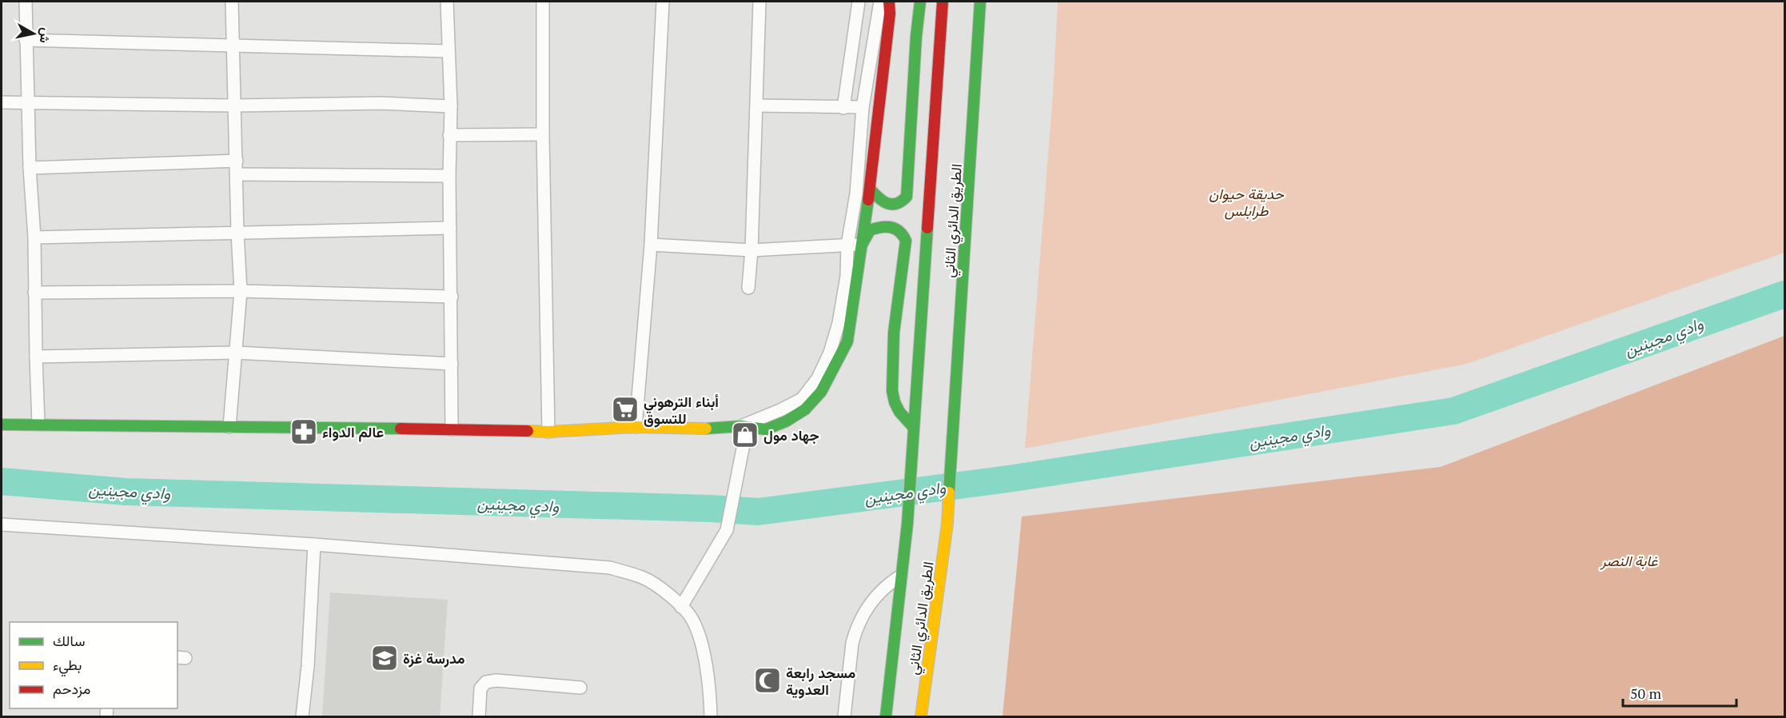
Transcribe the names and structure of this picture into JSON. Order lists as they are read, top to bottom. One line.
{"streets":{"main road":["الطريق الدائري الثاني"]},"water":["وادي مجينين"],"parks":["حديقة حيوان طرابلس","غابة النصر"],"places":{"supermarket":["أبناء الترهوني للتسوق"],"pharmacy":["عالم الدواء"],"shop":["جهاد مول"],"school or university":["مدرسة غزة"],"mosque":["مسجد رابعة العدوية"]},"legend":["سالك","بطيء","مزدحم"],"scale_bar":"50 m","north":"right"}
